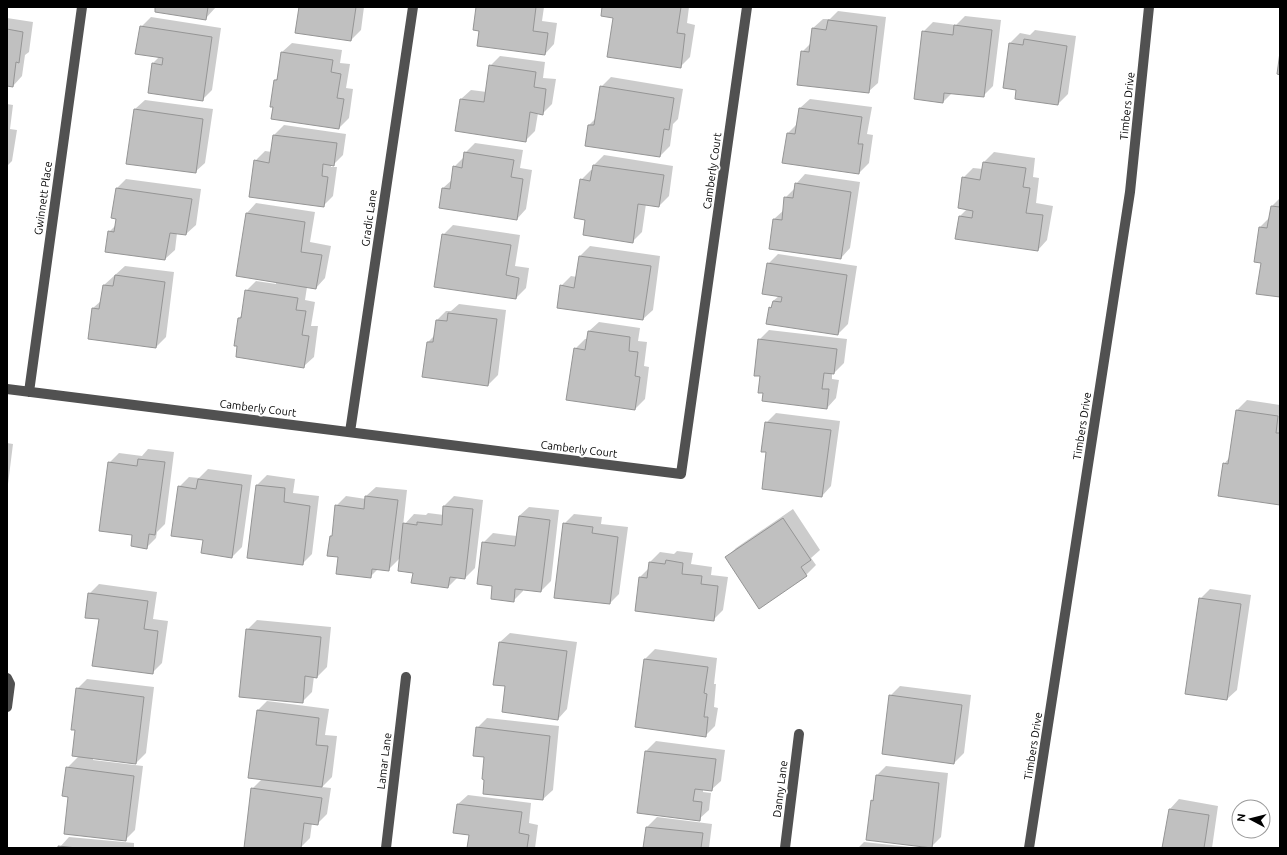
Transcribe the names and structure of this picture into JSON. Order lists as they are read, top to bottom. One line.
{"streets":{"street":["Timbers Drive","Camberly Court","Gwinnett Place","Gradic Lane","Lamar Lane","Danny Lane"]},"crossings":[["Camberly Court","Gwinnett Place"],["Camberly Court","Gradic Lane"]],"north":"left"}
